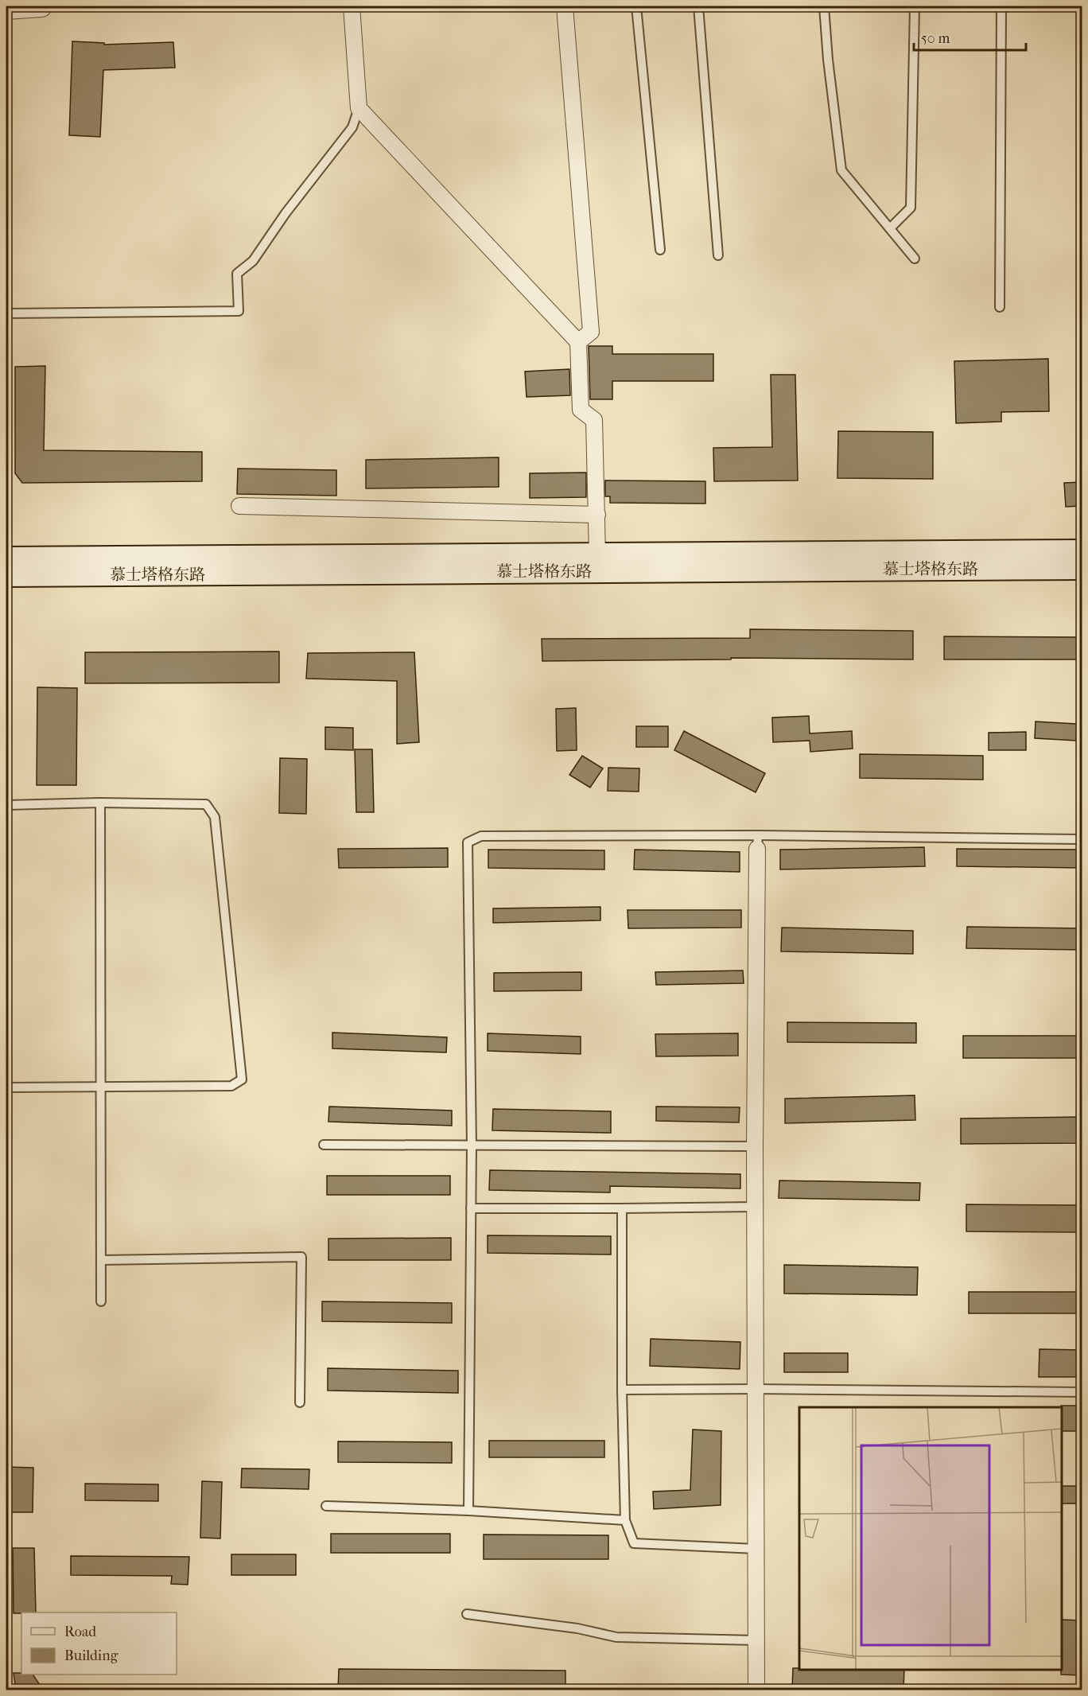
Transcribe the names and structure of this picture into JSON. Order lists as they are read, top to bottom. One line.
{"streets":{"main road":["慕士塔格东路"]},"legend":["Road","Building"],"scale_bar":"50 m"}
